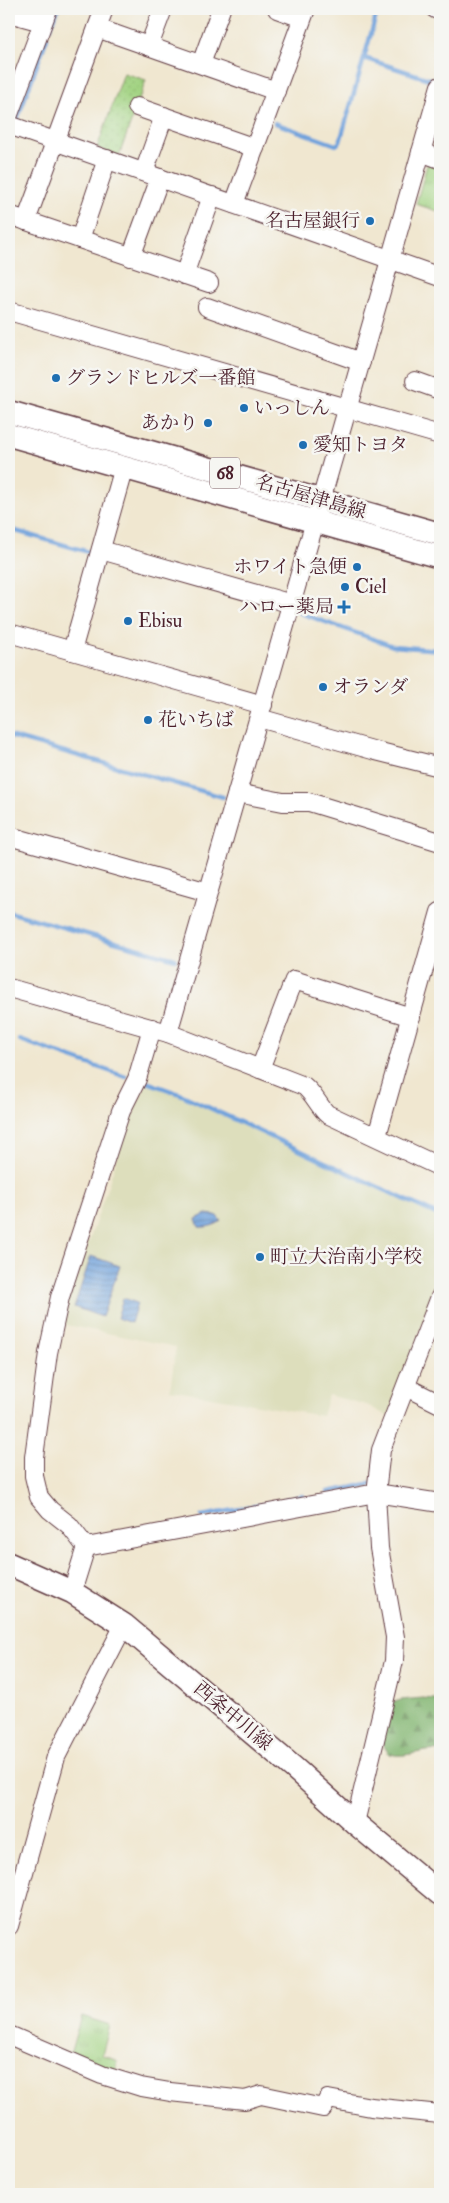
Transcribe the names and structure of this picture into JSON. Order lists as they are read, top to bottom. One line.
{"streets":{"main road":["68","名古屋津島線","西条中川線"]},"places":{"other":["名古屋銀行","グランドヒルズ一番館","いっしん","あかり","愛知トヨタ","ホワイト急便","Ciel","Ebisu","オランダ","花いちば","町立大治南小学校"],"health":["ハロー薬局"]}}
